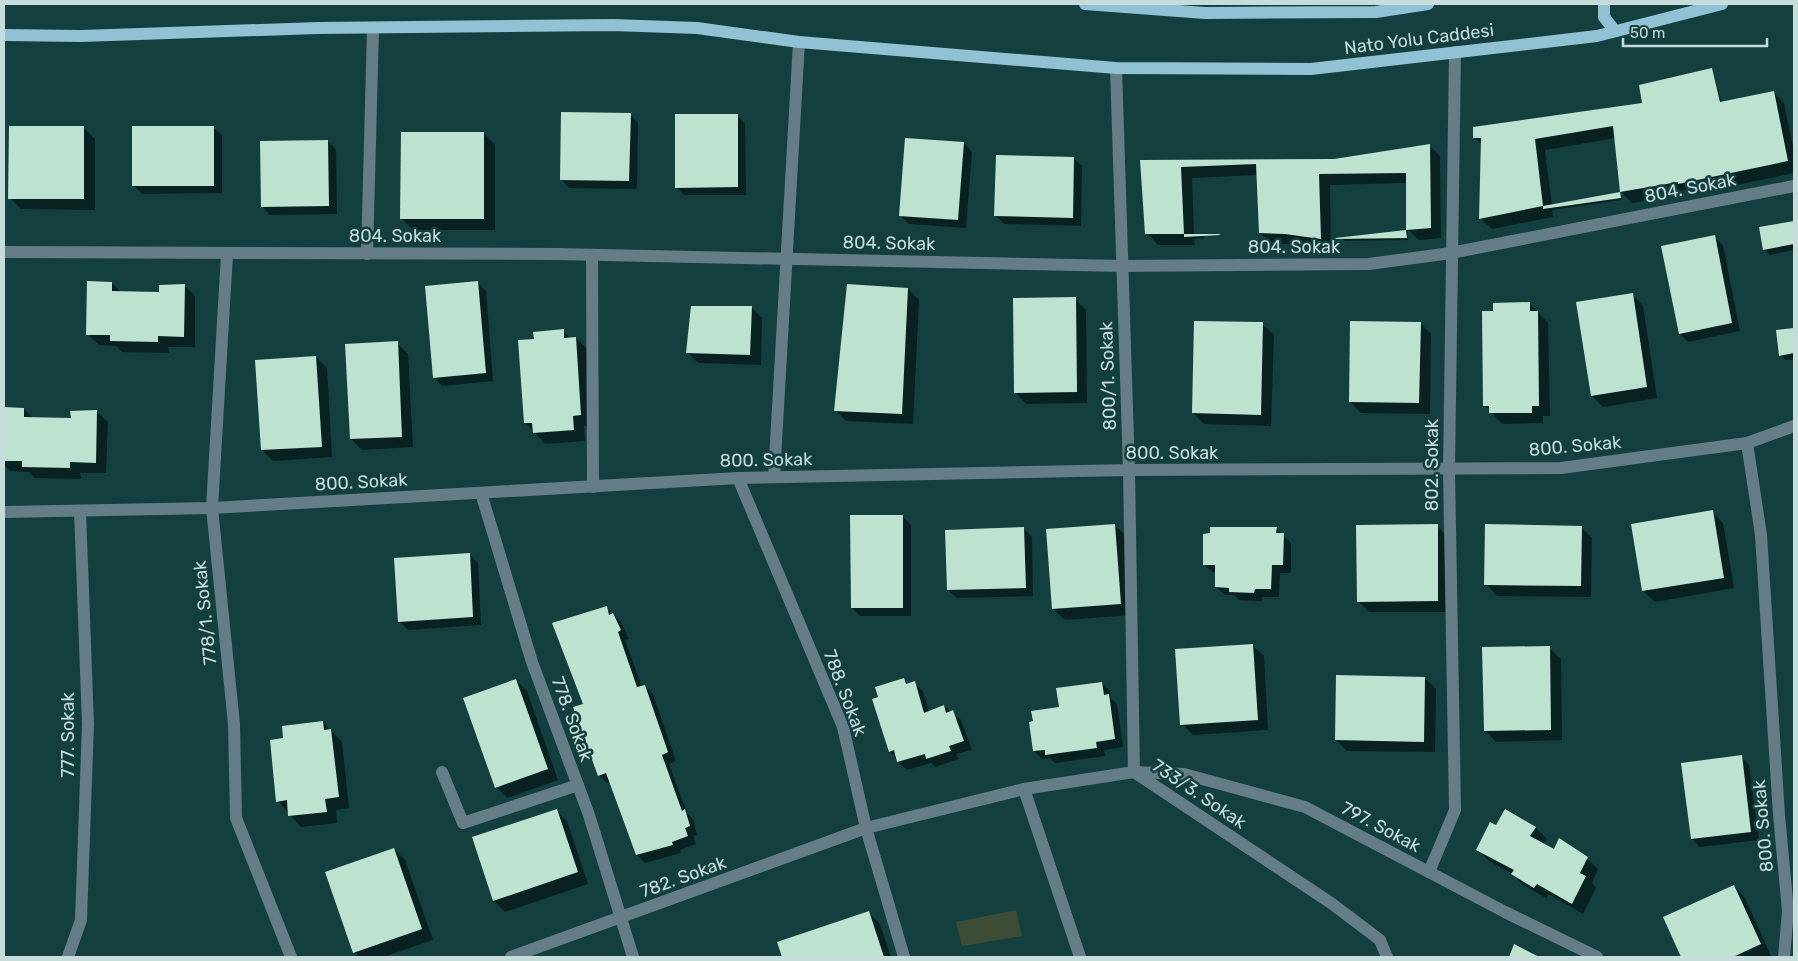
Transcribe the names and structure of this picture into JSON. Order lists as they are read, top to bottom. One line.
{"streets":{"main road":["Nato Yolu Caddesi"],"street":["804. Sokak","800/1. Sokak","800. Sokak","802. Sokak","778/1. Sokak","788. Sokak","778. Sokak","777. Sokak","733/3. Sokak","797. Sokak","782. Sokak"]},"crossings":[["Nato Yolu Caddesi","800/1. Sokak"],["Nato Yolu Caddesi","802. Sokak"],["804. Sokak","800/1. Sokak"],["804. Sokak","802. Sokak"],["804. Sokak","778/1. Sokak"],["800/1. Sokak","800. Sokak"],["800/1. Sokak","733/3. Sokak"],["800/1. Sokak","797. Sokak"],["800. Sokak","802. Sokak"],["800. Sokak","778/1. Sokak"],["800. Sokak","788. Sokak"],["800. Sokak","778. Sokak"],["800. Sokak","777. Sokak"],["802. Sokak","797. Sokak"],["788. Sokak","733/3. Sokak"],["788. Sokak","782. Sokak"],["778. Sokak","782. Sokak"],["733/3. Sokak","797. Sokak"],["733/3. Sokak","782. Sokak"]],"scale_bar":"50 m"}
